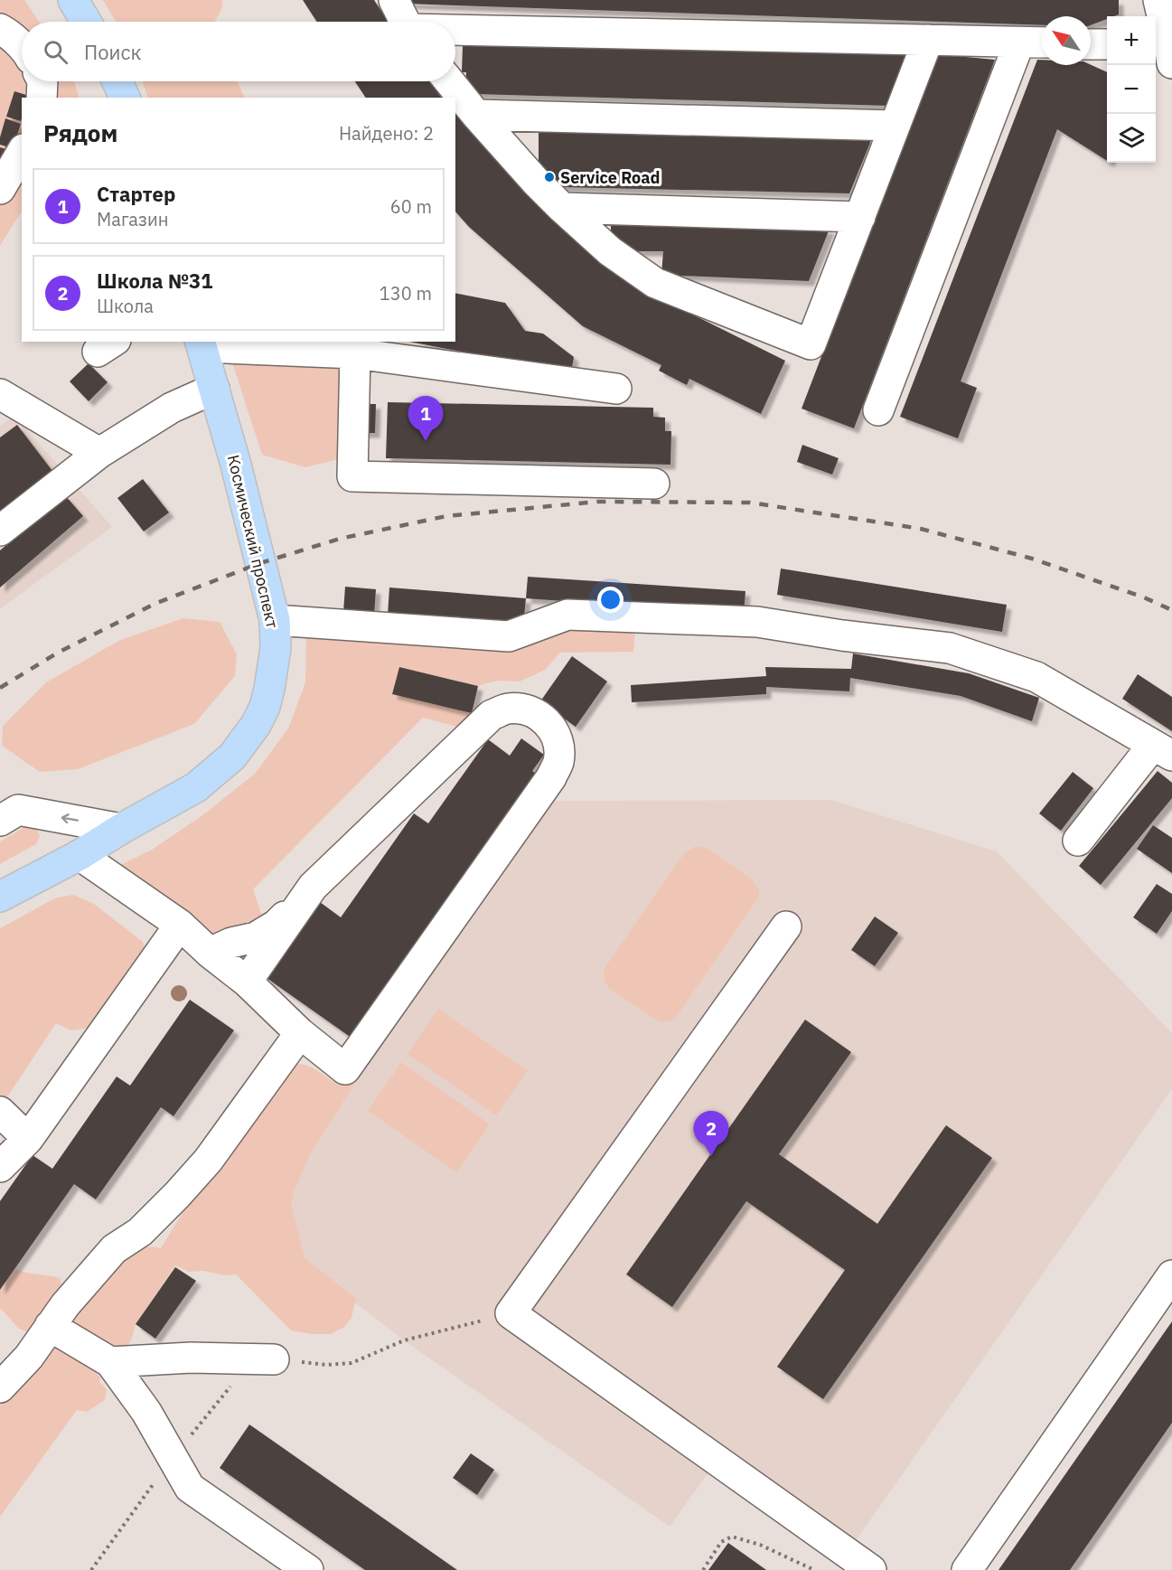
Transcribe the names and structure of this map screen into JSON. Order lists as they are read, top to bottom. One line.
{"streets":{"main road":["Космический проспект"]},"places":["Service Road"],"north":"top left","page":{"map_buttons":["+","−"],"search":"Поиск","heading":["Рядом","Найдено: 2"],"list":[{"mark":"1","name":"Стартер","note":"Магазин","value":"60 m"},{"mark":"2","name":"Школа №31","note":"Школа","value":"130 m"}],"pins":["1","2"]}}
